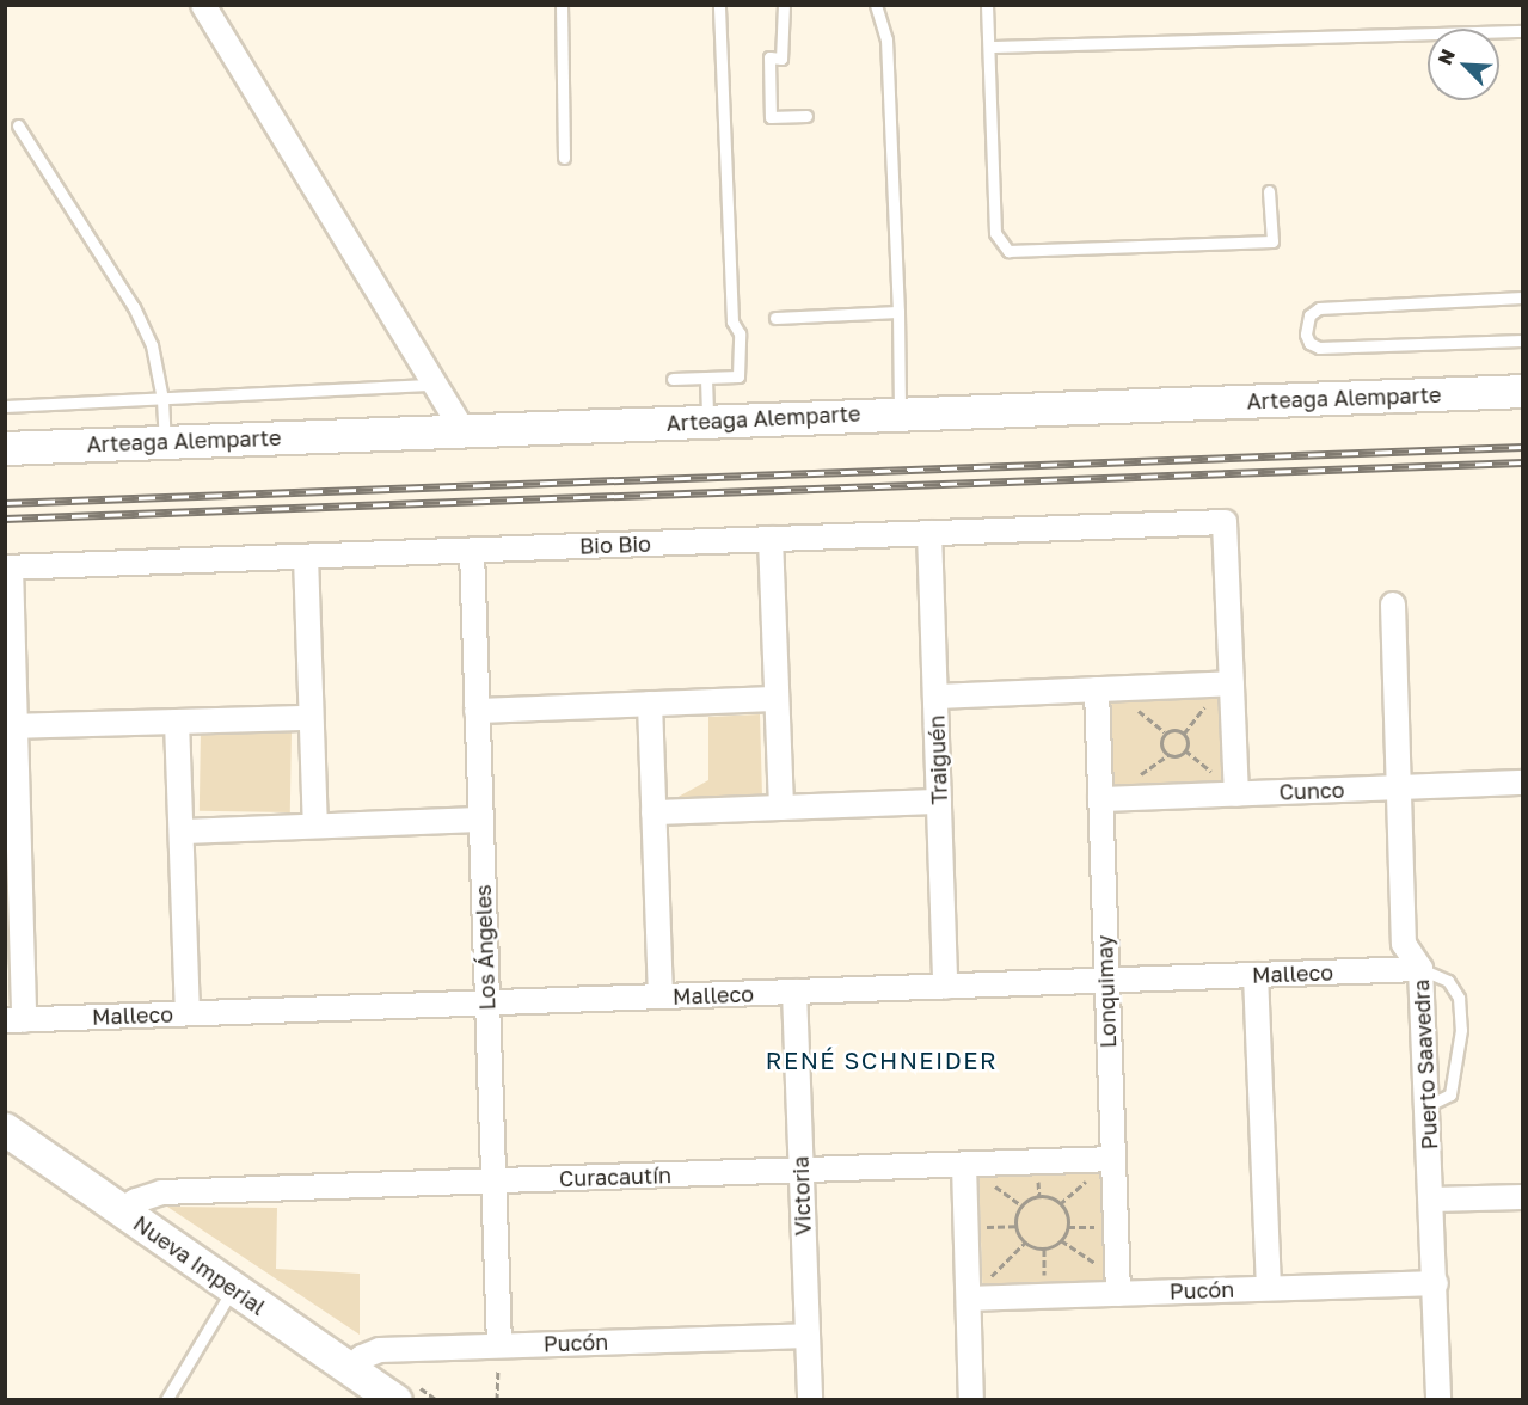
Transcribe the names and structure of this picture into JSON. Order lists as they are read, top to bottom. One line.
{"streets":{"main road":["Arteaga Alemparte","Nueva Imperial"],"street":["Bio Bio","Traiguén","Cunco","Los Ángeles","Malleco","Lonquimay","Puerto Saavedra","Curacautín","Victoria","Pucón"]},"crossings":[["Bio Bio","Traiguén"],["Bio Bio","Los Ángeles"],["Traiguén","Malleco"],["Cunco","Lonquimay"],["Cunco","Puerto Saavedra"],["Los Ángeles","Malleco"],["Los Ángeles","Curacautín"],["Los Ángeles","Pucón"],["Malleco","Lonquimay"],["Malleco","Puerto Saavedra"],["Malleco","Victoria"],["Lonquimay","Curacautín"],["Lonquimay","Pucón"],["Puerto Saavedra","Pucón"],["Curacautín","Victoria"],["Curacautín","Nueva Imperial"],["Victoria","Pucón"],["Nueva Imperial","Pucón"]],"districts":["RENÉ SCHNEIDER"],"north":"top left"}
